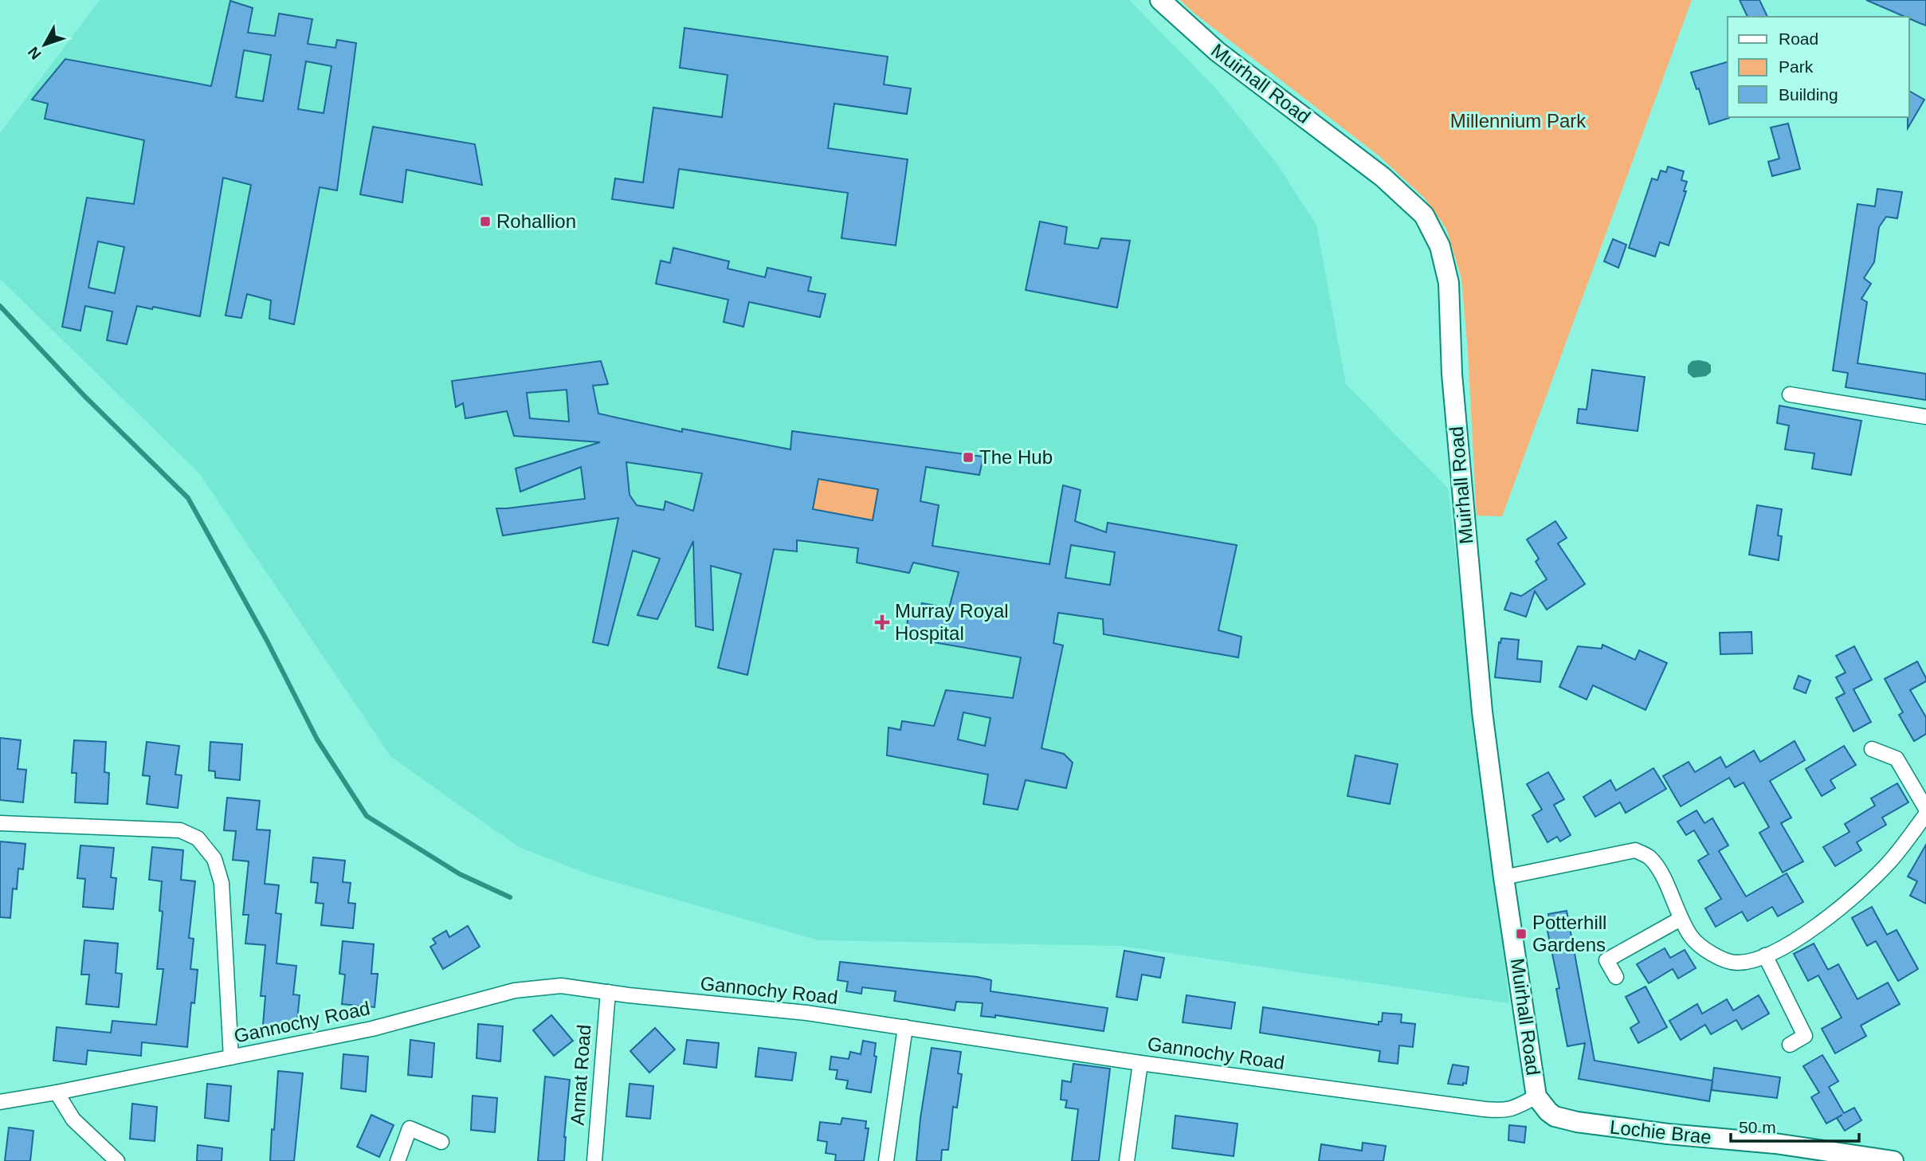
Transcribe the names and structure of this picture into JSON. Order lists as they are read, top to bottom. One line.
{"streets":{"street":["Muirhall Road","Gannochy Road","Annat Road","Lochie Brae"]},"crossings":[["Muirhall Road","Gannochy Road"],["Muirhall Road","Lochie Brae"],["Gannochy Road","Annat Road"],["Gannochy Road","Lochie Brae"]],"parks":["Millennium Park"],"places":{"transit":["Rohallion","The Hub","Potterhill Gardens"],"health":["Murray Royal Hospital"]},"legend":["Road","Park","Building"],"scale_bar":"50 m","north":"bottom left"}
